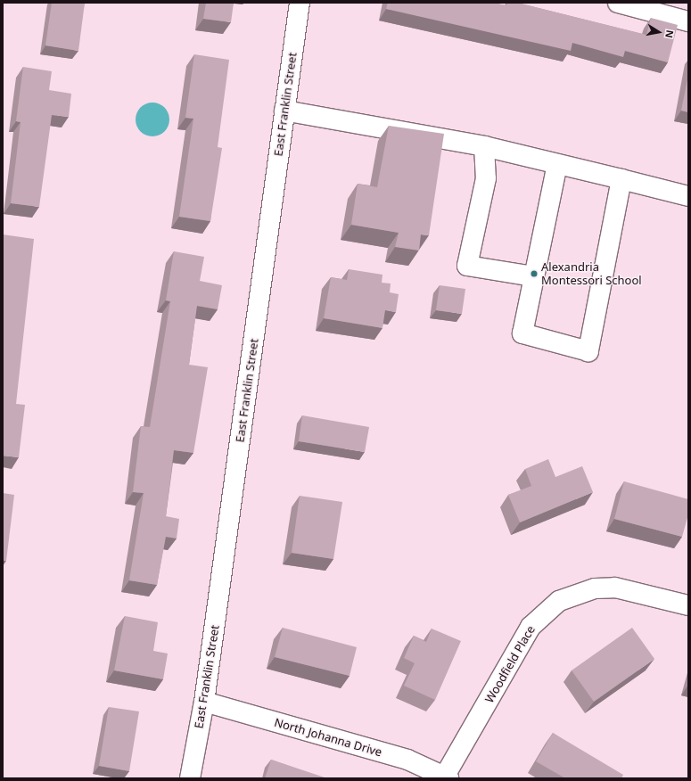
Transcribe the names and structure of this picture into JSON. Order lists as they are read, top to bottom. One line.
{"streets":{"street":["East Franklin Street","Woodfield Place","North Johanna Drive"]},"crossings":[["East Franklin Street","North Johanna Drive"],["Woodfield Place","North Johanna Drive"]],"places":["Alexandria Montessori School"],"north":"right"}
